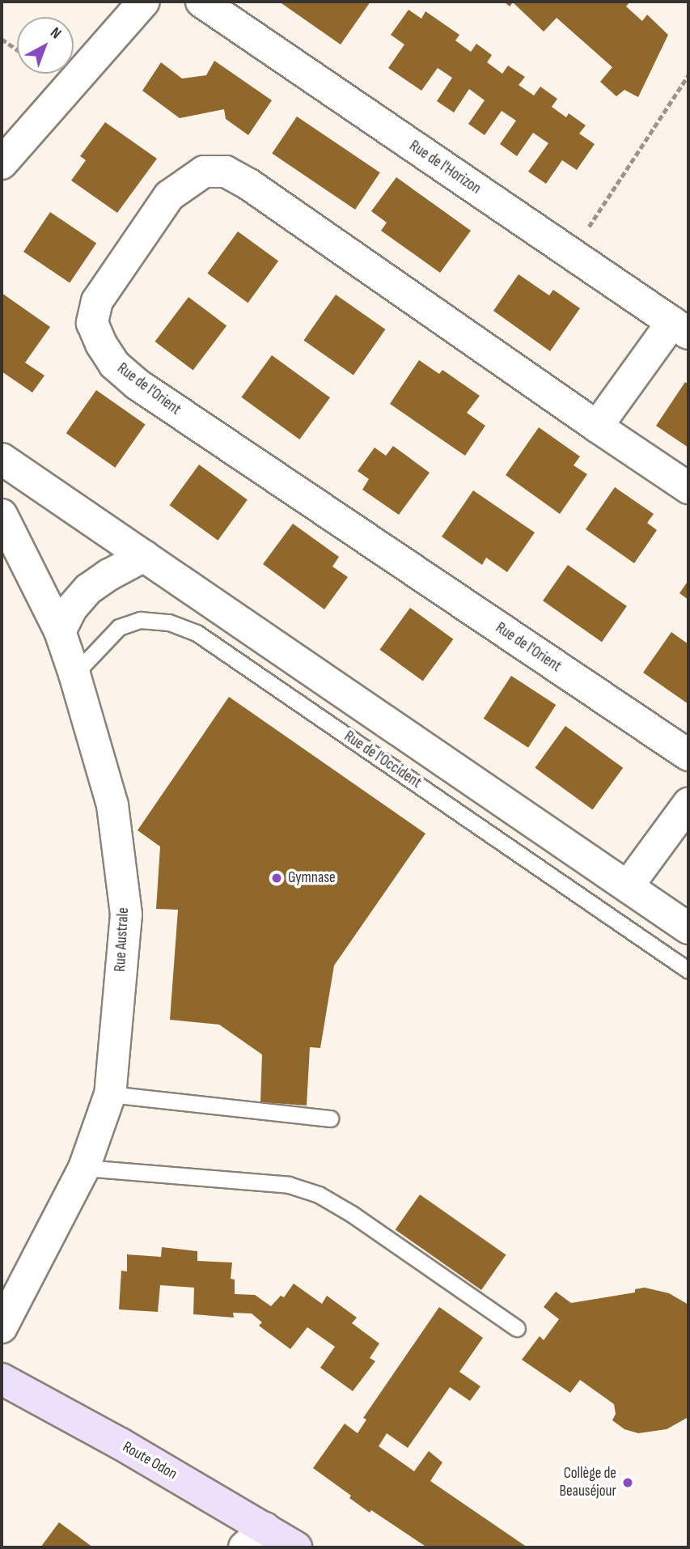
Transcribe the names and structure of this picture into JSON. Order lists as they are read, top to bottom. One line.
{"streets":{"street":["Rue de l'Horizon","Rue de l'Orient","Rue Australe","Route Odon"],"lane":["Rue de l'Occident"]},"crossings":[["Rue de l'Occident","Rue Australe"]],"places":["Gymnase","Collège de Beauséjour"],"north":"top right"}
